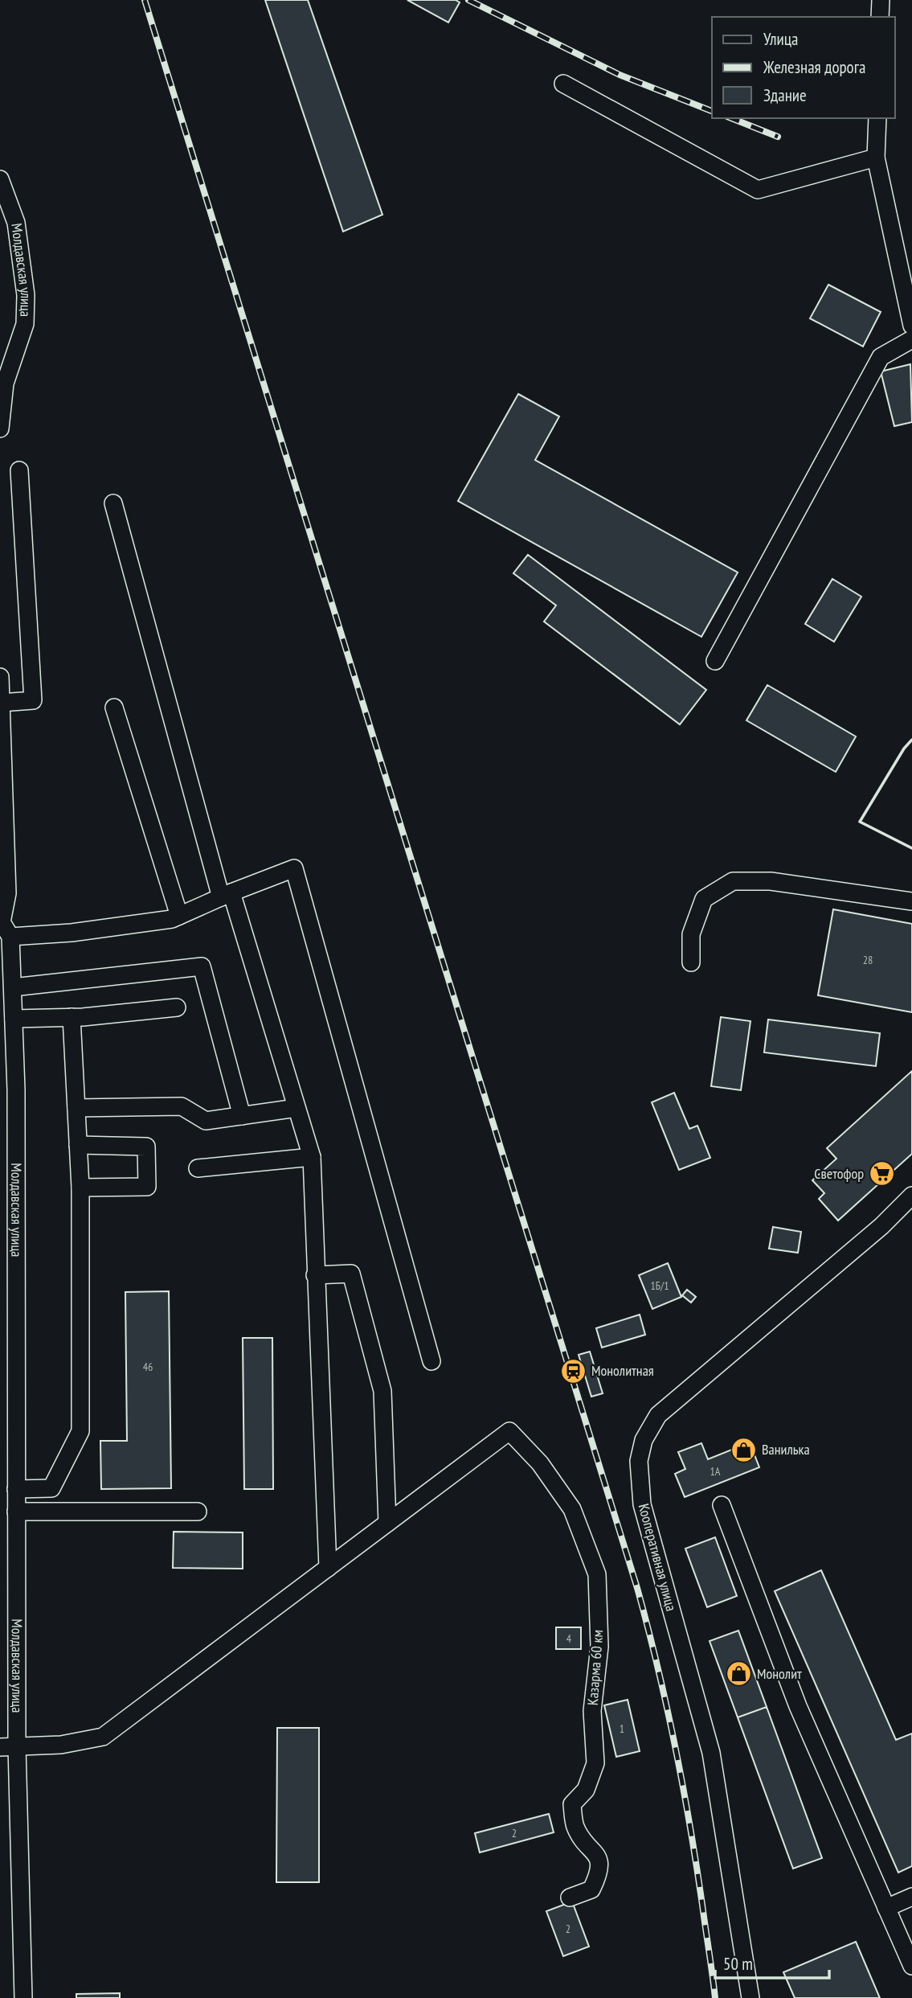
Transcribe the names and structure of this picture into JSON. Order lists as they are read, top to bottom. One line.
{"streets":{"street":["Молдавская улица","Кооперативная улица","Казарма 60 км"]},"places":{"supermarket":["Светофор"],"station":["Монолитная"],"shop":["Ванилька","Монолит"]},"house_numbers":["28","1Б/1","46","1А","4","1","2","2"],"legend":["Улица","Железная дорога","Здание"],"scale_bar":"50 m"}
